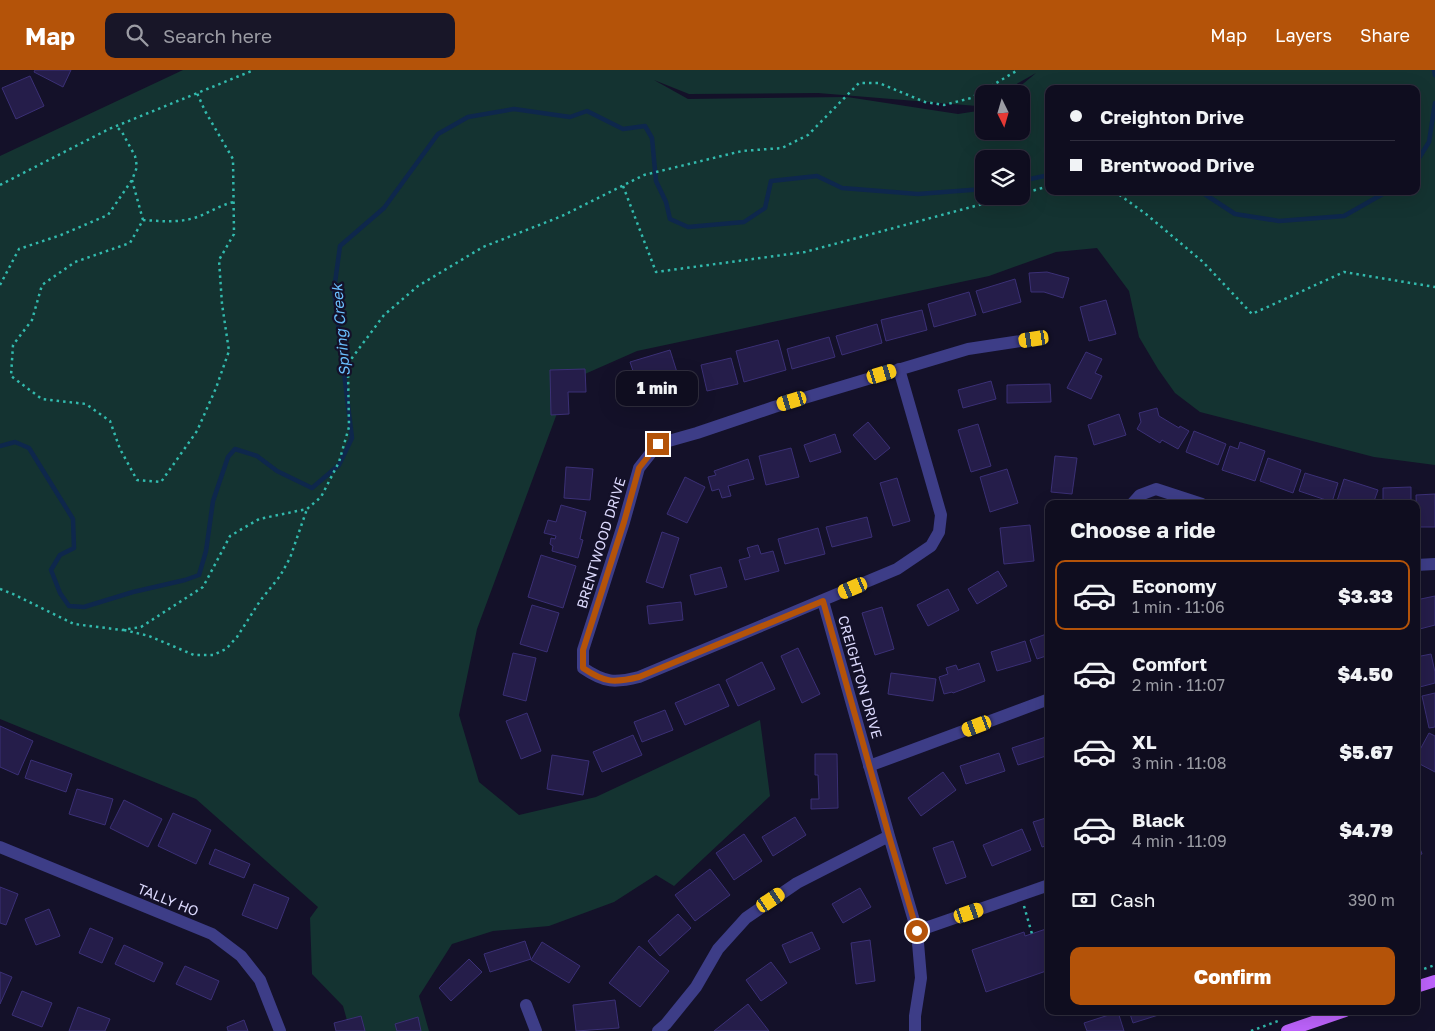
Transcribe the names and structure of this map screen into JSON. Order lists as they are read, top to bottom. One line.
{"streets":{"street":["BRENTWOOD DRIVE","CREIGHTON DRIVE","TALLY HO"]},"crossings":[["BRENTWOOD DRIVE","CREIGHTON DRIVE"]],"water":["Spring Creek"],"north":"bottom","page":{"header":"Map","search":"Search here","nav":["Map","Layers","Share"],"banner":["Creighton Drive","Brentwood Drive"],"bubble":"1 min","heading":"Choose a ride","list":[{"name":"Economy","note":"1 min · 11:06","value":"$3.33"},{"name":"Comfort","note":"2 min · 11:07","value":"$4.50"},{"name":"XL","note":"3 min · 11:08","value":"$5.67"},{"name":"Black","note":"4 min · 11:09","value":"$4.79"}],"pay":["Cash","390 m"],"buttons":"Confirm"}}
